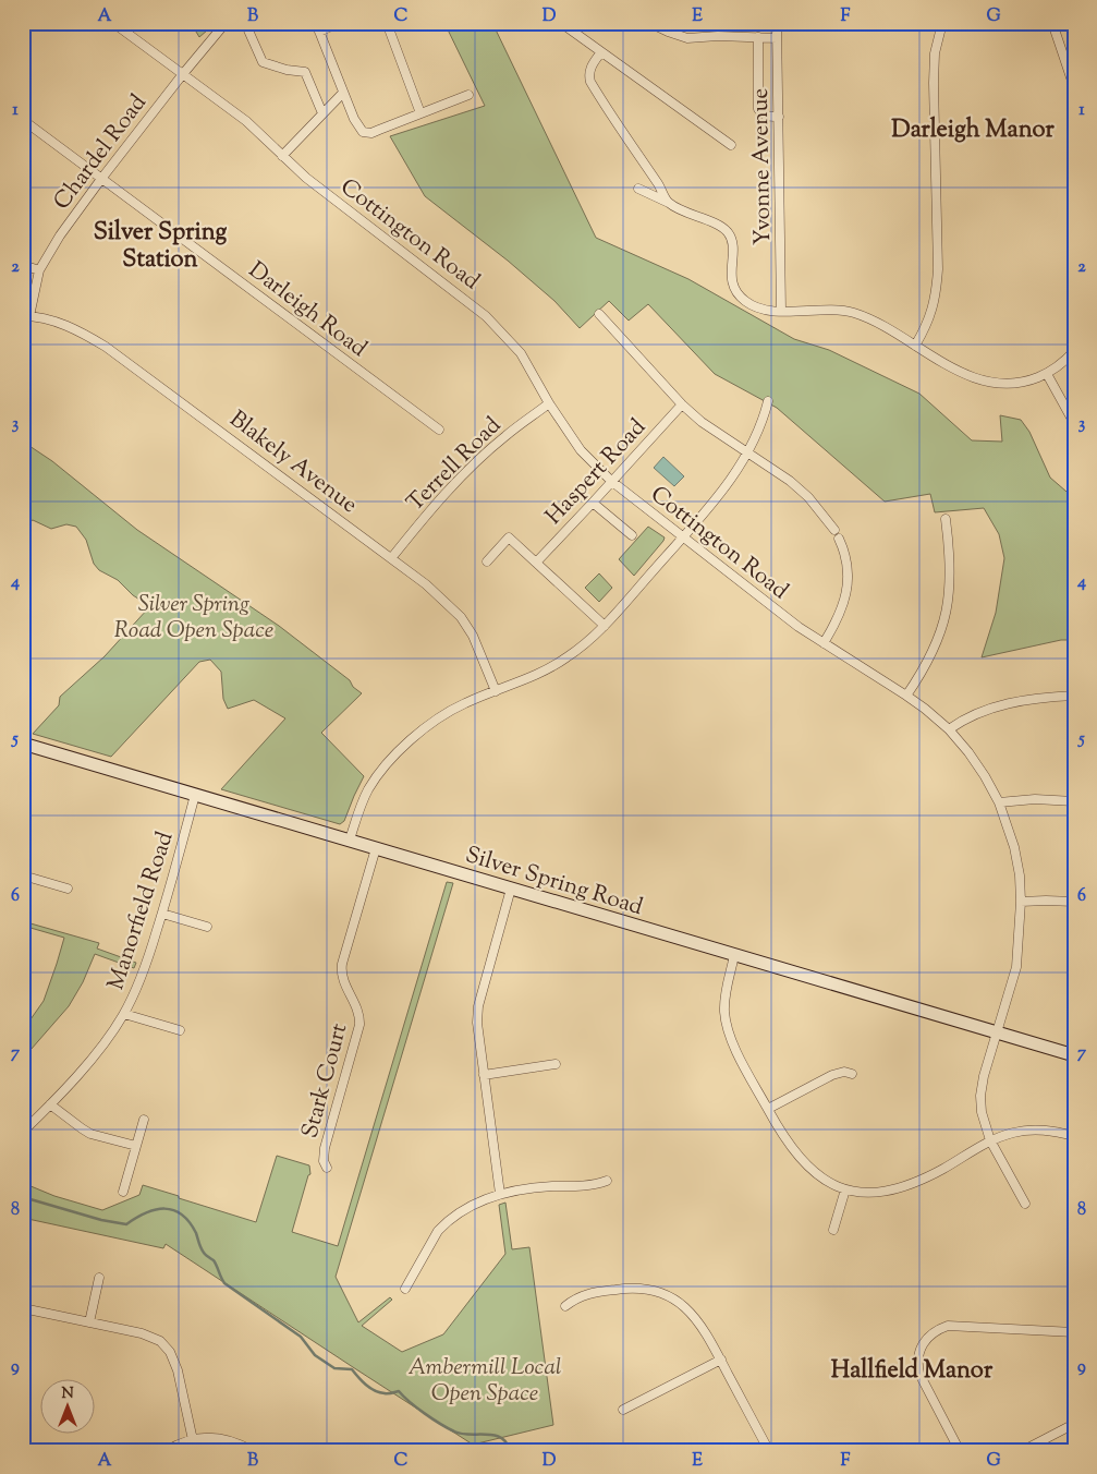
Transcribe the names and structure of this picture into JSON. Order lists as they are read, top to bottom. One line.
{"streets":{"main road":["Silver Spring Road"],"street":["Chardel Road","Yvonne Avenue","Cottington Road","Darleigh Road","Blakely Avenue","Terrell Road","Haspert Road","Manorfield Road","Stark Court"]},"crossings":[["Chardel Road","Cottington Road"],["Chardel Road","Darleigh Road"],["Chardel Road","Blakely Avenue"],["Cottington Road","Terrell Road"],["Cottington Road","Haspert Road"],["Cottington Road","Silver Spring Road"],["Blakely Avenue","Terrell Road"],["Silver Spring Road","Manorfield Road"],["Silver Spring Road","Stark Court"]],"districts":["Darleigh Manor","Silver Spring Station","Hallfield Manor"],"parks":["Silver Spring Road Open Space","Ambermill Local Open Space"],"north":"top","grid":{"columns":["A","B","C","D","E","F","G"],"rows":["1","2","3","4","5","6","7","8","9"]}}
